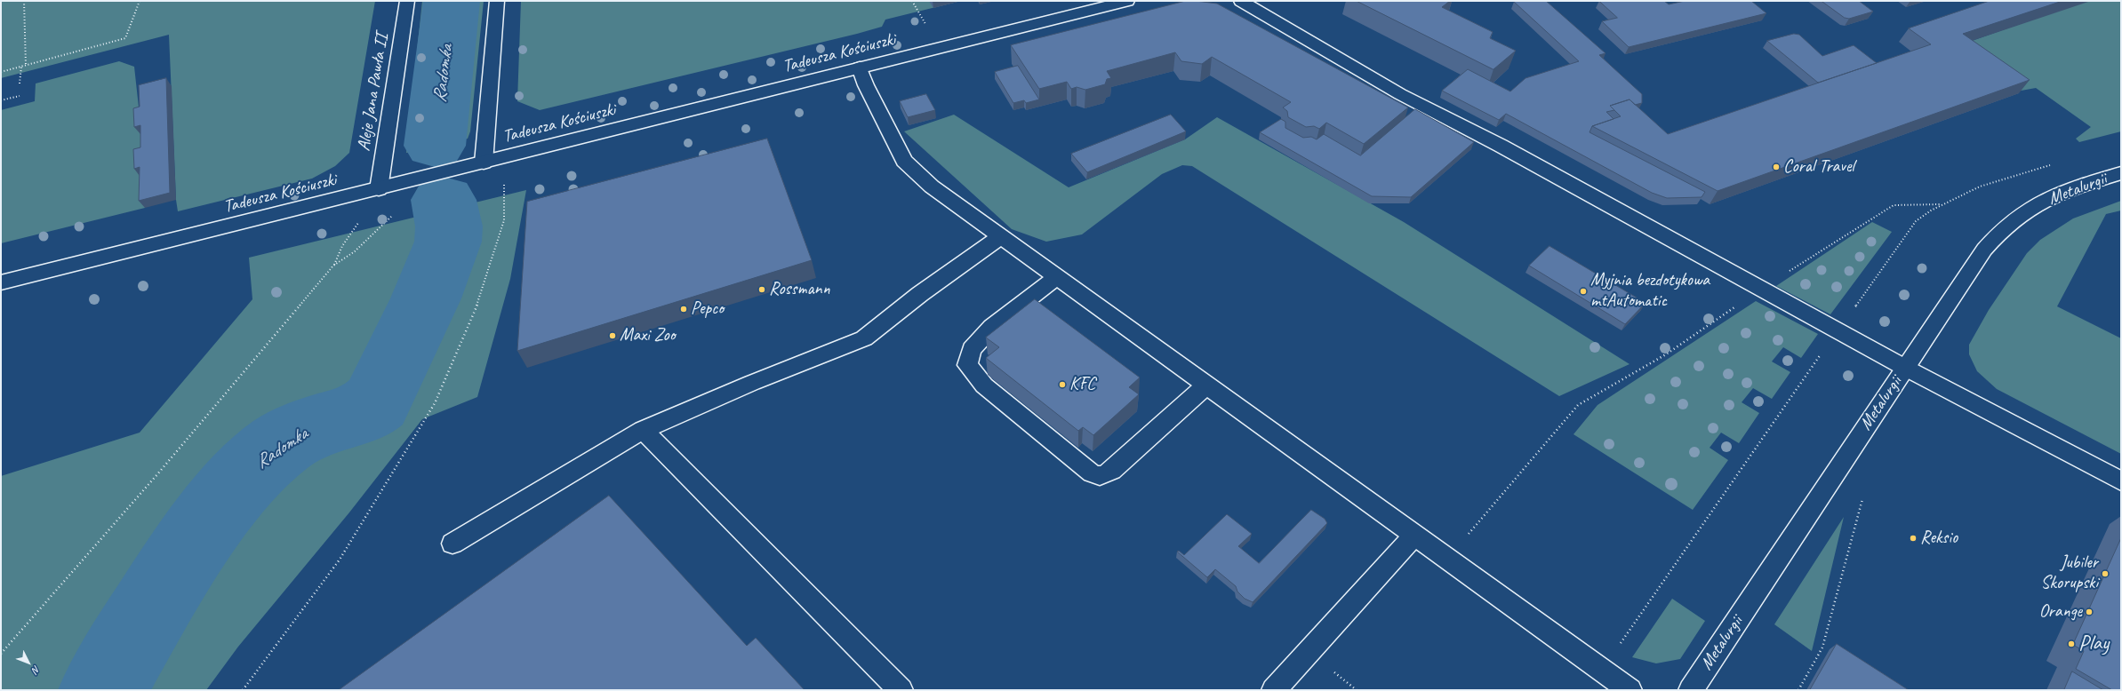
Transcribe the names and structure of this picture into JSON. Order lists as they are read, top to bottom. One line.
{"streets":{"street":["Tadeusza Kościuszki","Aleje Jana Pawła II","Metalurgii"]},"crossings":[["Tadeusza Kościuszki","Aleje Jana Pawła II"]],"water":["Radomka"],"places":["Coral Travel","Rossmann","Myjnia bezdotykowa mtAutomatic","Pepco","Maxi Zoo","KFC","Reksio","Jubiler Skorupski","Orange","Play"],"north":"bottom right"}
